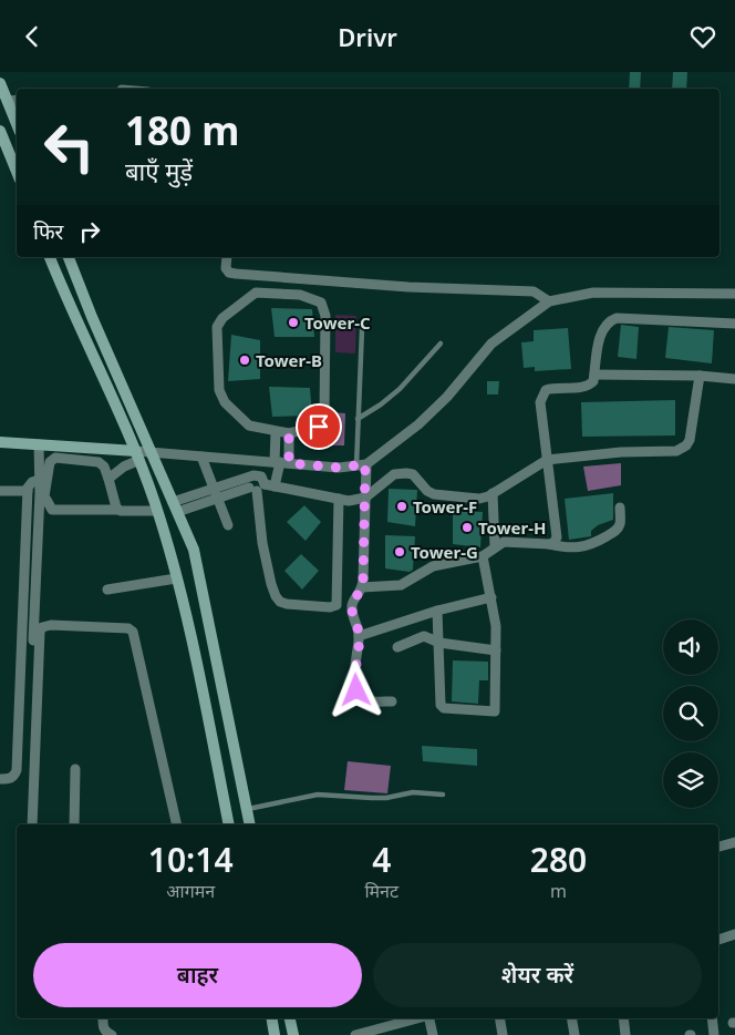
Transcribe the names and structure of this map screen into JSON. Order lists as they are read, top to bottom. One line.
{"places":["Tower-C","Tower-B","Tower-F","Tower-H","Tower-G"],"page":{"header":"Drivr","turn":["180 m","बाएँ मुड़ें"],"then":"फिर","eta":["10:14","आगमन","4","मिनट","280","m"],"buttons":["बाहर","शेयर करें"]}}
